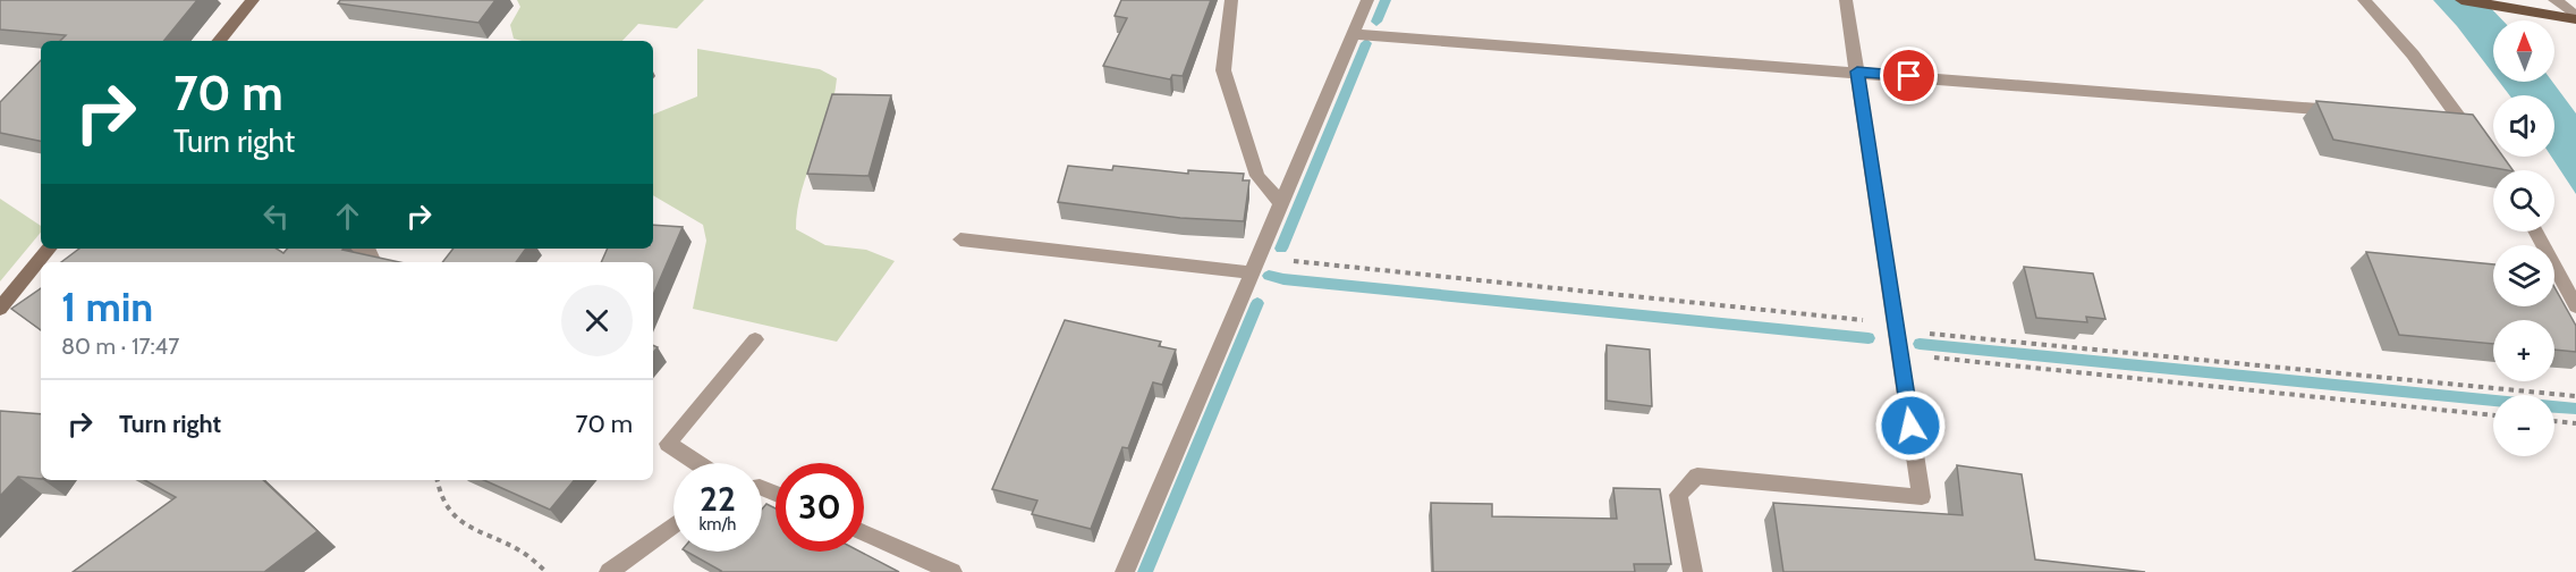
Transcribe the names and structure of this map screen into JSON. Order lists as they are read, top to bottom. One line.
{"north":"top","page":{"map_buttons":["+","−"],"turn":["70 m","Turn right"],"heading":["1 min","80 m · 17:47"],"list":[{"name":"Turn right","value":"70 m"}],"speed":"22 km/h","limit":"30"}}
